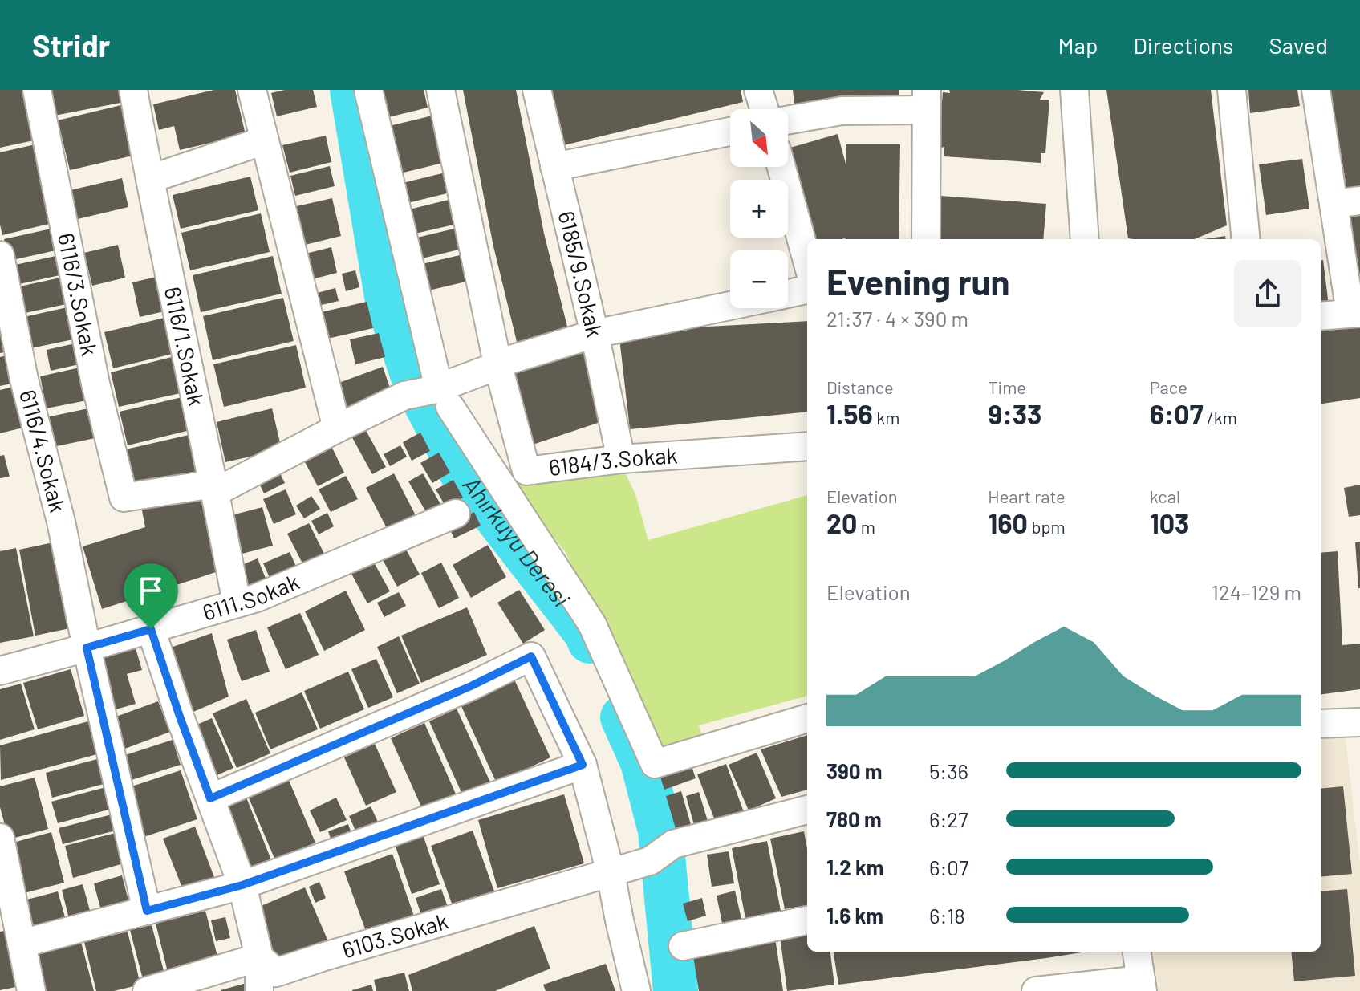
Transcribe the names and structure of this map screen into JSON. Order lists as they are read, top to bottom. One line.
{"streets":{"street":["6185/9.Sokak","6116/3.Sokak","6116/1.Sokak","6116/4.Sokak","6184/3.Sokak","6111.Sokak","6103.Sokak"]},"crossings":[["6185/9.Sokak","6184/3.Sokak"],["6116/3.Sokak","6116/1.Sokak"],["6116/1.Sokak","6111.Sokak"],["6116/4.Sokak","6111.Sokak"]],"water":["Ahırkuyu Deresi"],"north":"bottom right","page":{"header":"Stridr","nav":["Map","Directions","Saved"],"map_buttons":["+","−"],"heading":["Evening run","21:37 · 4 × 390 m"],"stats":[["Distance","1.56 km"],["Time","9:33"],["Pace","6:07 /km"],["Elevation","20 m"],["Heart rate","160 bpm"],["kcal","103"]],"chart":["Elevation","124–129 m"],"list":[{"name":"390 m","note":"5:36"},{"name":"780 m","note":"6:27"},{"name":"1.2 km","note":"6:07"},{"name":"1.6 km","note":"6:18"}]}}
